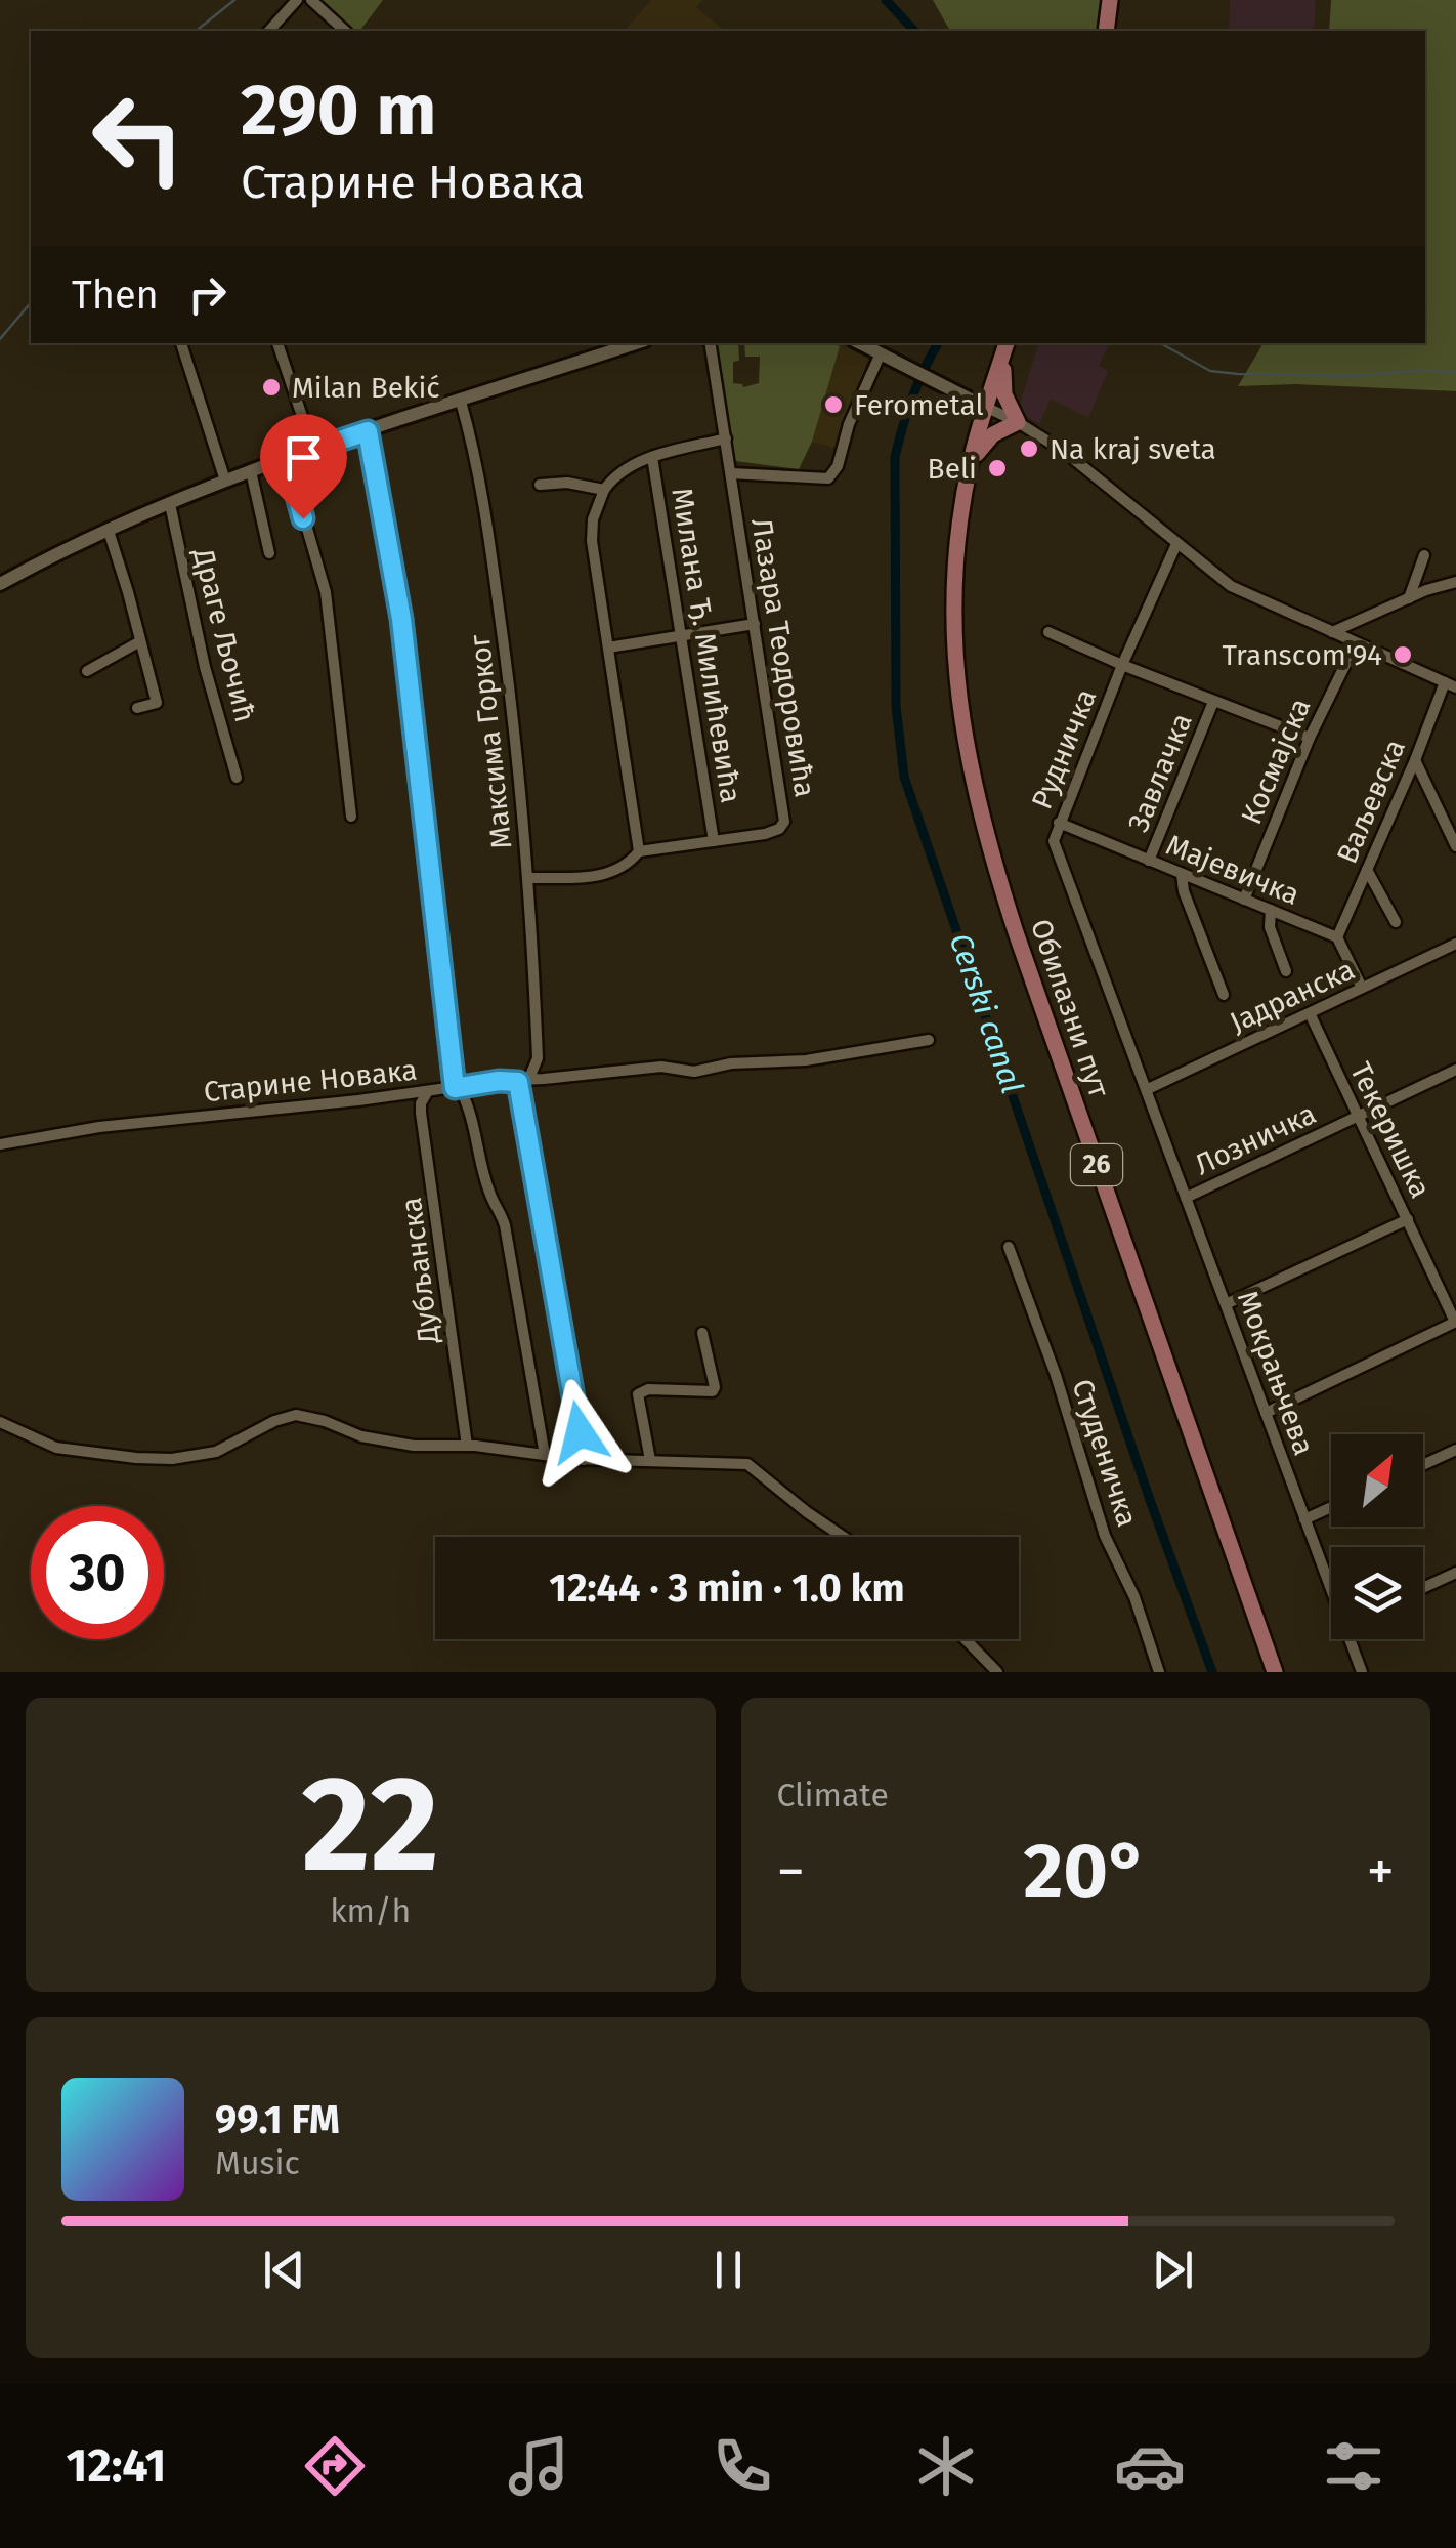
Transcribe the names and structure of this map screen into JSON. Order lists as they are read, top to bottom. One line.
{"streets":{"main road":["Обилазни пут","26"],"street":["Драге Љочић","Милана Ђ. Милићевића","Лазара Теодоровића","Максима Горког","Рудничка","Космајска","Завлачка","Ваљевска","Мајевичка","Јадранска","Старине Новака","Текеришка","Лозничка","Дубљанска","Мокрањчева","Студеничка"]},"crossings":[["Милана Ђ. Милићевића","Лазара Теодоровића"],["Лазара Теодоровића","Максима Горког"],["Максима Горког","Старине Новака"],["Рудничка","Мајевичка"],["Рудничка","Јадранска"],["Рудничка","Мокрањчева"],["Космајска","Мајевичка"],["Завлачка","Мајевичка"],["Ваљевска","Мајевичка"],["Јадранска","Текеришка"],["Јадранска","Мокрањчева"],["Старине Новака","Дубљанска"],["Текеришка","Лозничка"],["Лозничка","Мокрањчева"]],"water":["Cerski canal"],"places":["Milan Bekić","Ferometal","Na kraj sveta","Beli","Transcom'94"],"north":"top right","page":{"turn":["290 m","Старине Новака"],"then":"Then","limit":"30","trip":"12:44 · 3 min · 1.0 km","tile":[["22","km/h"],"Climate"],"heat":["−","20°","+"],"song":["99.1 FM","Music"],"tabs":"12:41"}}
